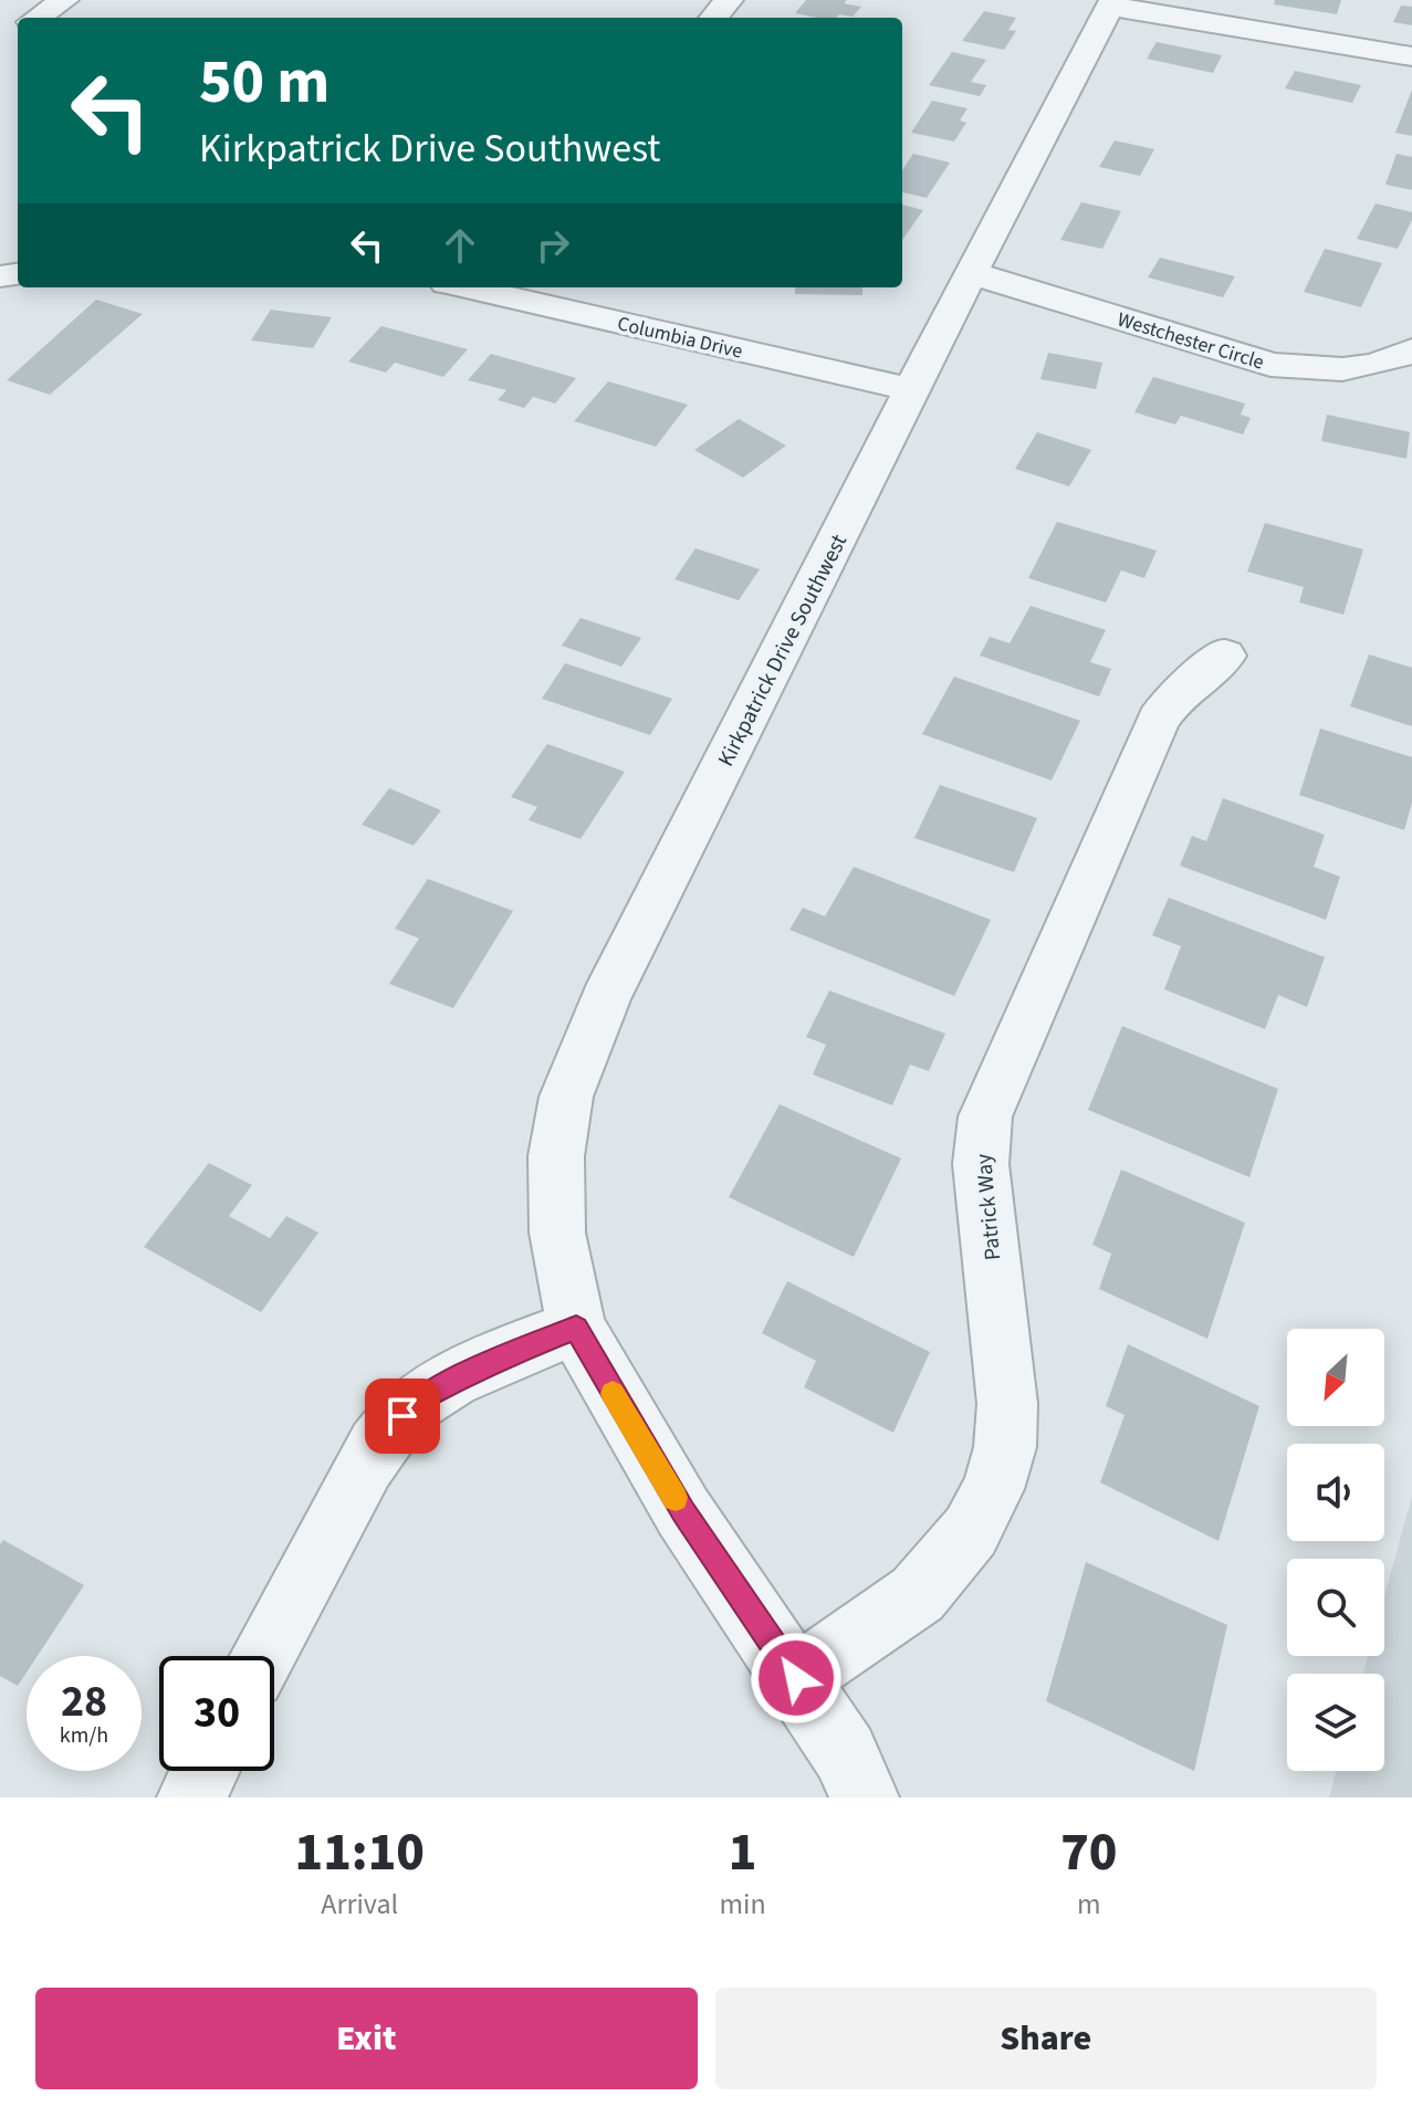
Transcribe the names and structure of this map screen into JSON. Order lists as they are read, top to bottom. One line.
{"streets":{"street":["Columbia Drive","Westchester Circle","Kirkpatrick Drive Southwest","Patrick Way"]},"crossings":[["Columbia Drive","Kirkpatrick Drive Southwest"],["Westchester Circle","Kirkpatrick Drive Southwest"],["Kirkpatrick Drive Southwest","Patrick Way"]],"north":"bottom left","page":{"turn":["50 m","Kirkpatrick Drive Southwest"],"speed":"28 km/h","limit":"30","eta":["11:10","Arrival","1","min","70","m"],"buttons":["Exit","Share"]}}
